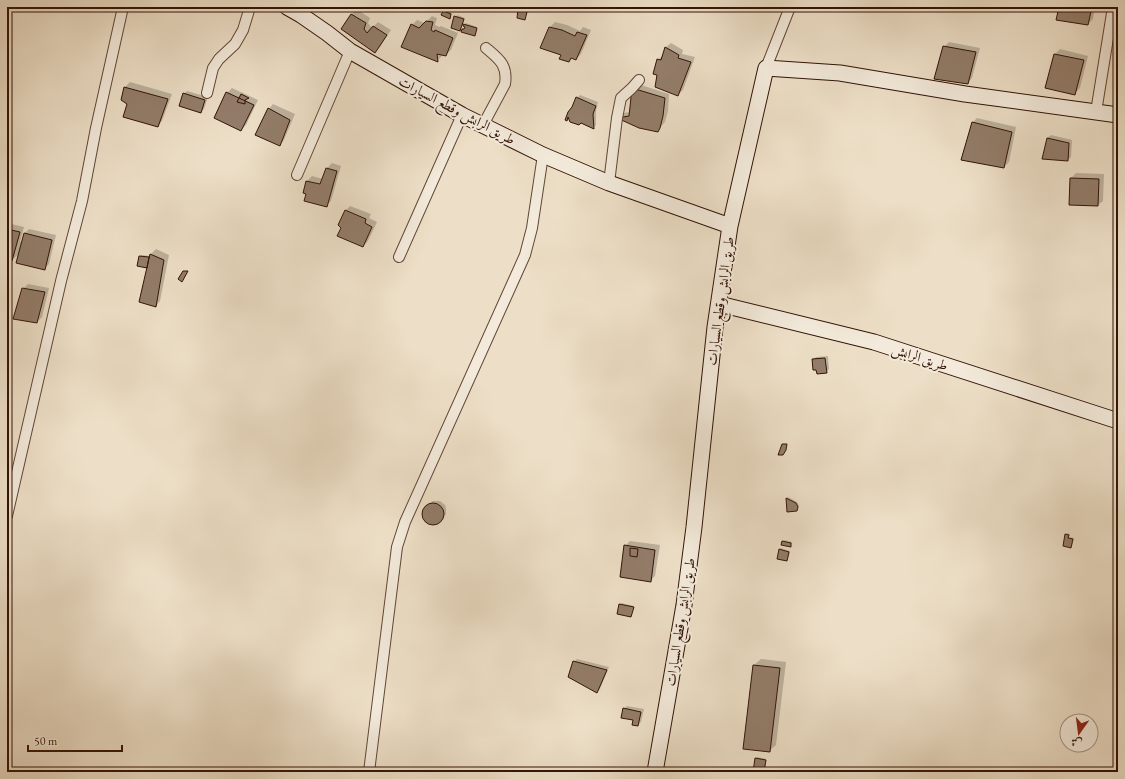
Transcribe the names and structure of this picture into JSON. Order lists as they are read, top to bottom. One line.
{"streets":{"main road":["طريق الرابش وقطع السيارات","طريق الرابش"]},"crossings":[["طريق الرابش وقطع السيارات","طريق الرابش"]],"scale_bar":"50 m","north":"bottom"}
